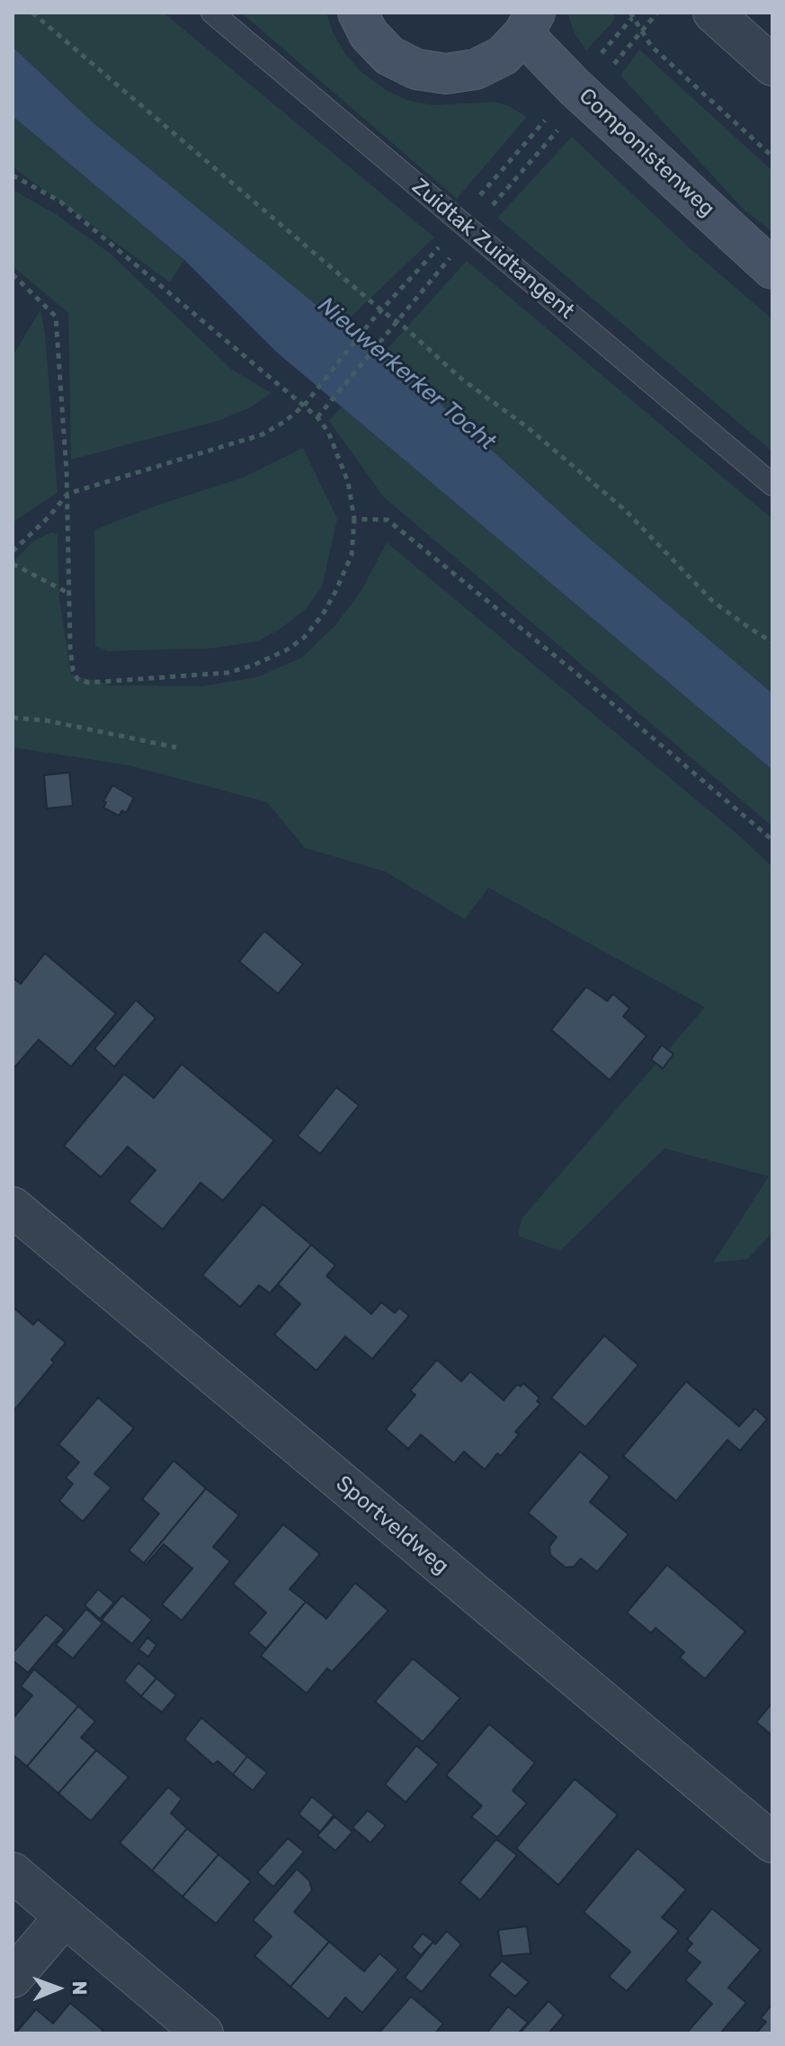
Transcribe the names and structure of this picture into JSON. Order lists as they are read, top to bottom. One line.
{"streets":{"main road":["Componistenweg"],"street":["Sportveldweg"],"lane":["Zuidtak Zuidtangent"]},"water":["Nieuwerkerker Tocht"],"north":"right"}
